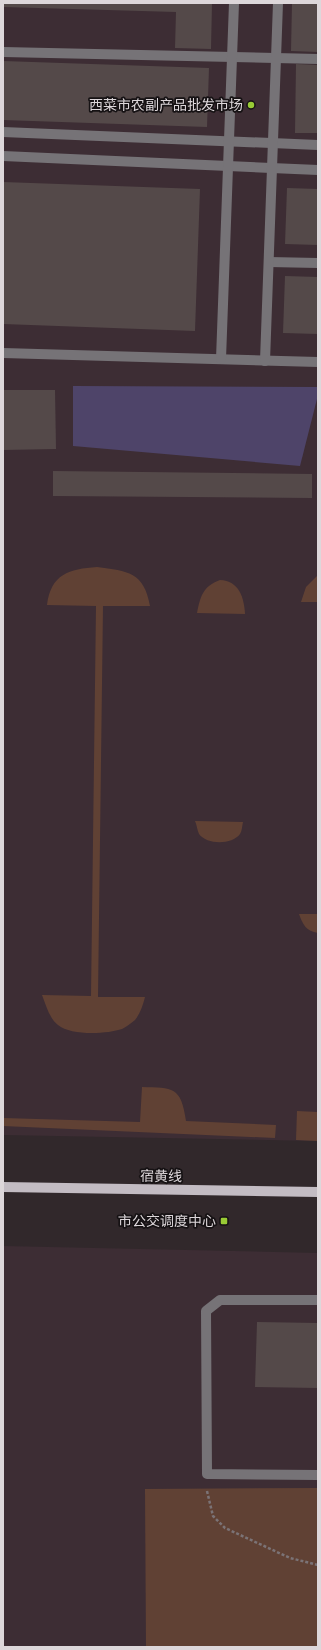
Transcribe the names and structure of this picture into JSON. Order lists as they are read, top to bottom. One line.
{"streets":{"main road":["宿黄线"]},"places":{"other":["西菜市农副产品批发市场"],"transit":["市公交调度中心"]}}
